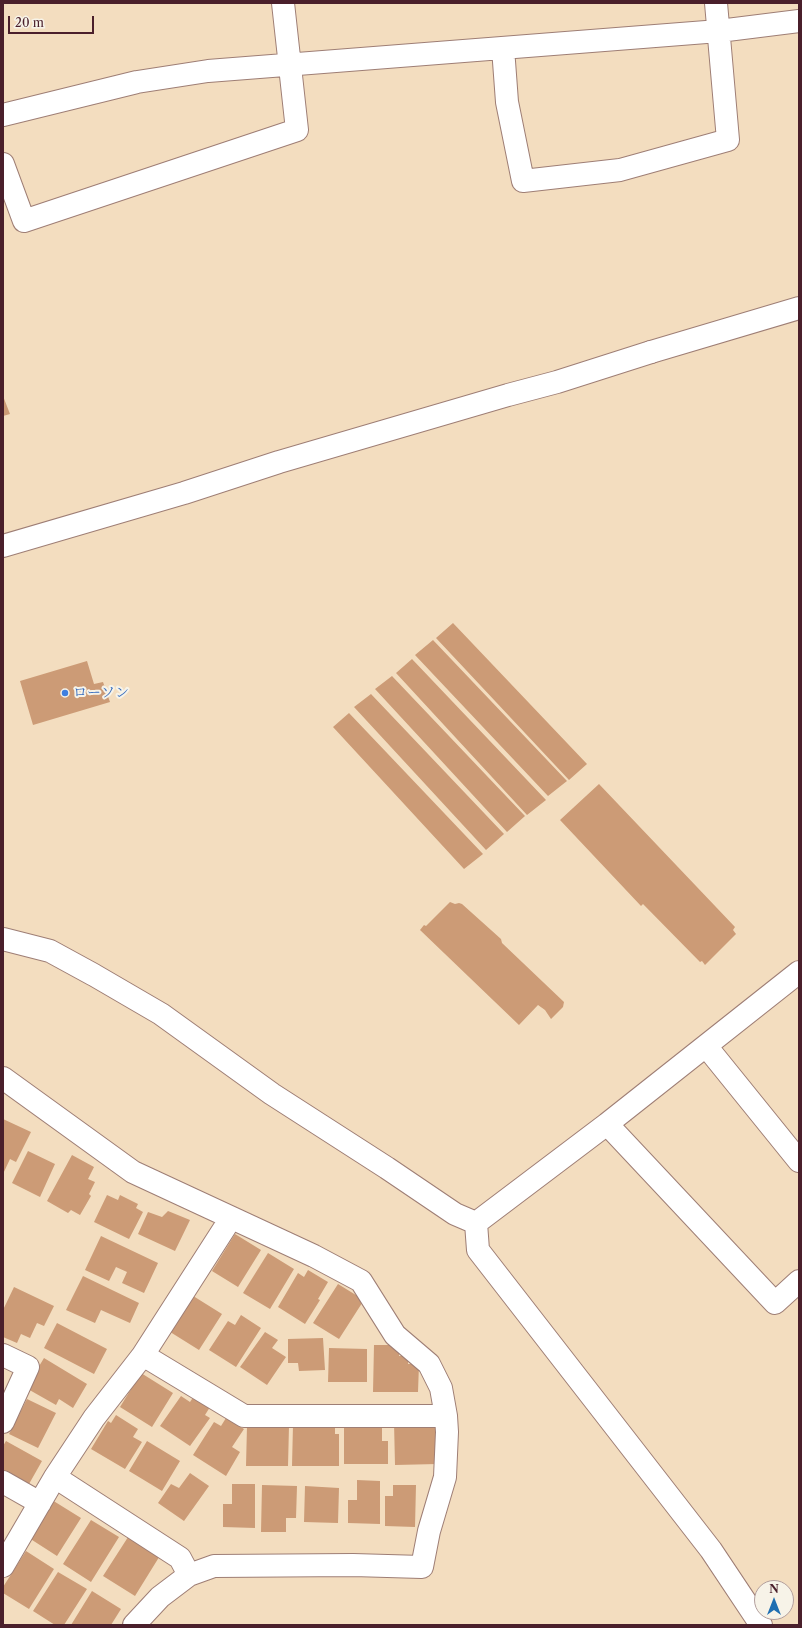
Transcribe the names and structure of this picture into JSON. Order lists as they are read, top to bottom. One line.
{"places":["ローソン"],"scale_bar":"20 m","north":"top"}
